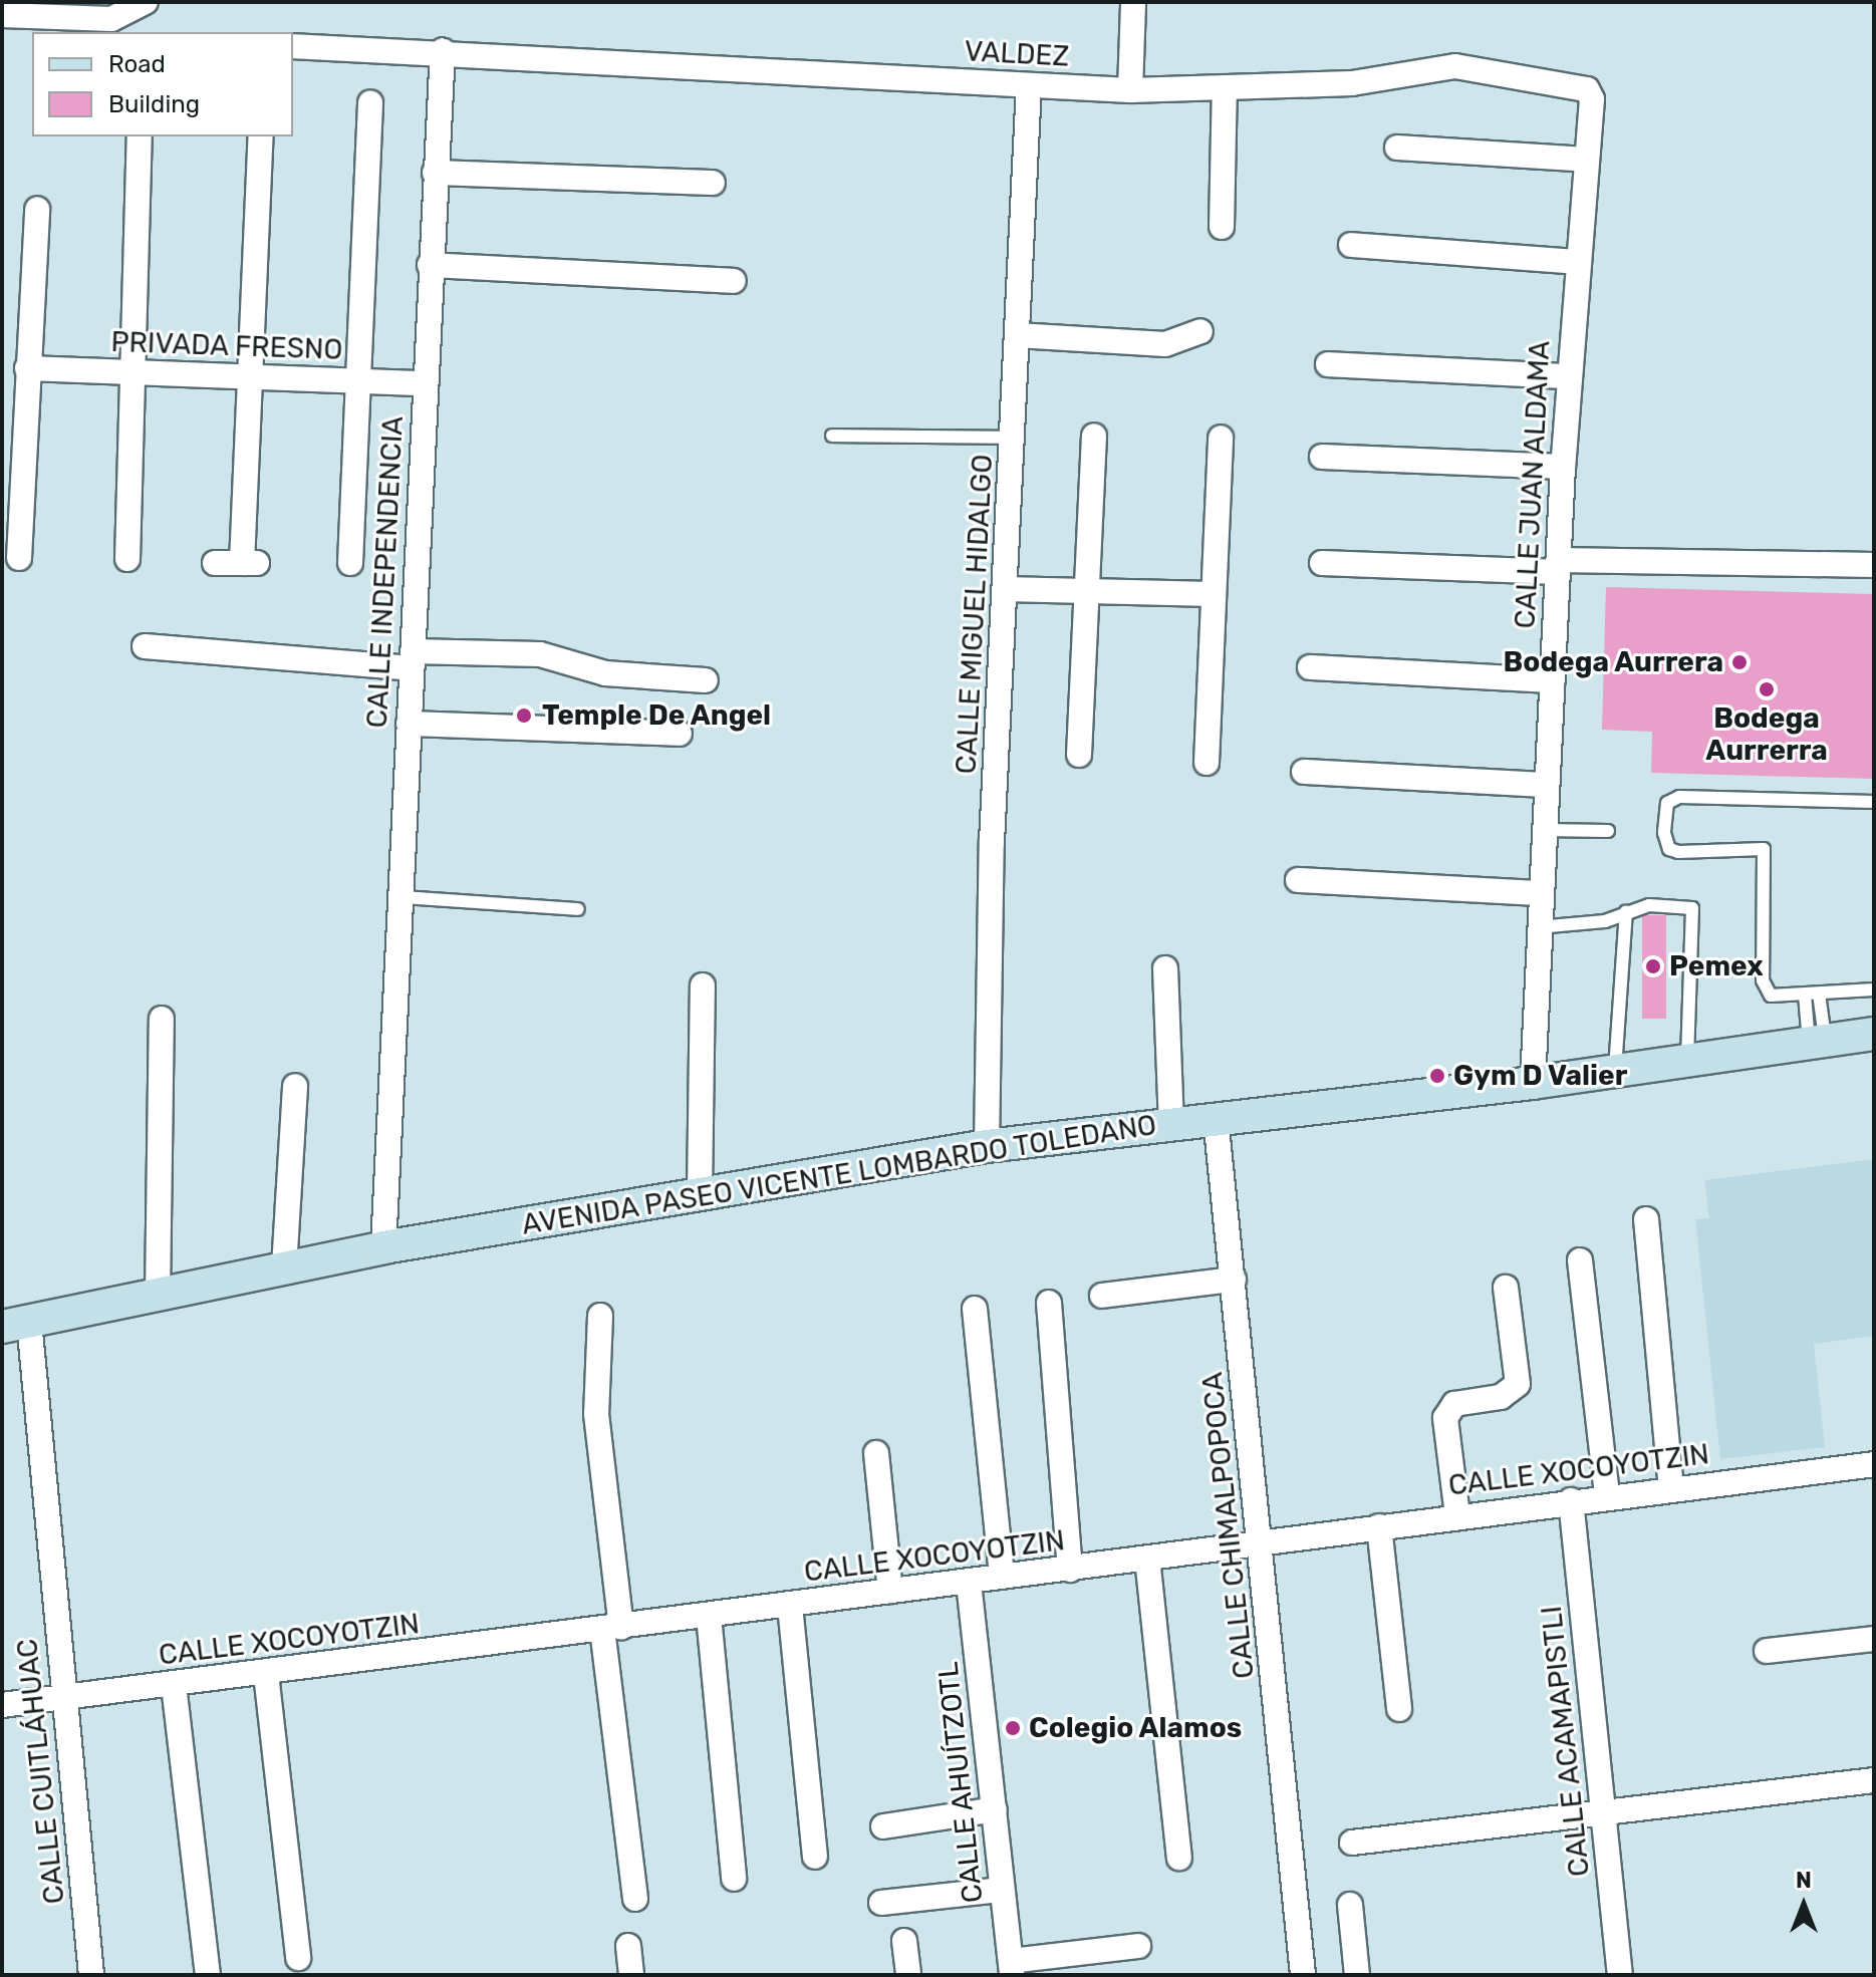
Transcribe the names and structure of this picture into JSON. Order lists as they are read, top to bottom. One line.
{"streets":{"main road":["AVENIDA PASEO VICENTE LOMBARDO TOLEDANO"],"street":["VALDEZ","PRIVADA FRESNO","CALLE JUAN ALDAMA","CALLE INDEPENDENCIA","CALLE MIGUEL HIDALGO","CALLE XOCOYOTZIN","CALLE CHIMALPOPOCA","CALLE ACAMAPISTLI","CALLE CUITLÁHUAC","CALLE AHUÍTZOTL"]},"crossings":[["VALDEZ","CALLE JUAN ALDAMA"],["VALDEZ","CALLE INDEPENDENCIA"],["VALDEZ","CALLE MIGUEL HIDALGO"],["PRIVADA FRESNO","CALLE INDEPENDENCIA"],["CALLE JUAN ALDAMA","AVENIDA PASEO VICENTE LOMBARDO TOLEDANO"],["CALLE INDEPENDENCIA","AVENIDA PASEO VICENTE LOMBARDO TOLEDANO"],["CALLE MIGUEL HIDALGO","AVENIDA PASEO VICENTE LOMBARDO TOLEDANO"],["AVENIDA PASEO VICENTE LOMBARDO TOLEDANO","CALLE CHIMALPOPOCA"],["AVENIDA PASEO VICENTE LOMBARDO TOLEDANO","CALLE CUITLÁHUAC"],["CALLE XOCOYOTZIN","CALLE CHIMALPOPOCA"],["CALLE XOCOYOTZIN","CALLE ACAMAPISTLI"],["CALLE XOCOYOTZIN","CALLE CUITLÁHUAC"],["CALLE XOCOYOTZIN","CALLE AHUÍTZOTL"]],"places":["Bodega Aurrera","Bodega Aurrerra","Temple De Angel","Pemex","Gym D Valier","Colegio Alamos"],"legend":["Road","Building"],"north":"top"}
